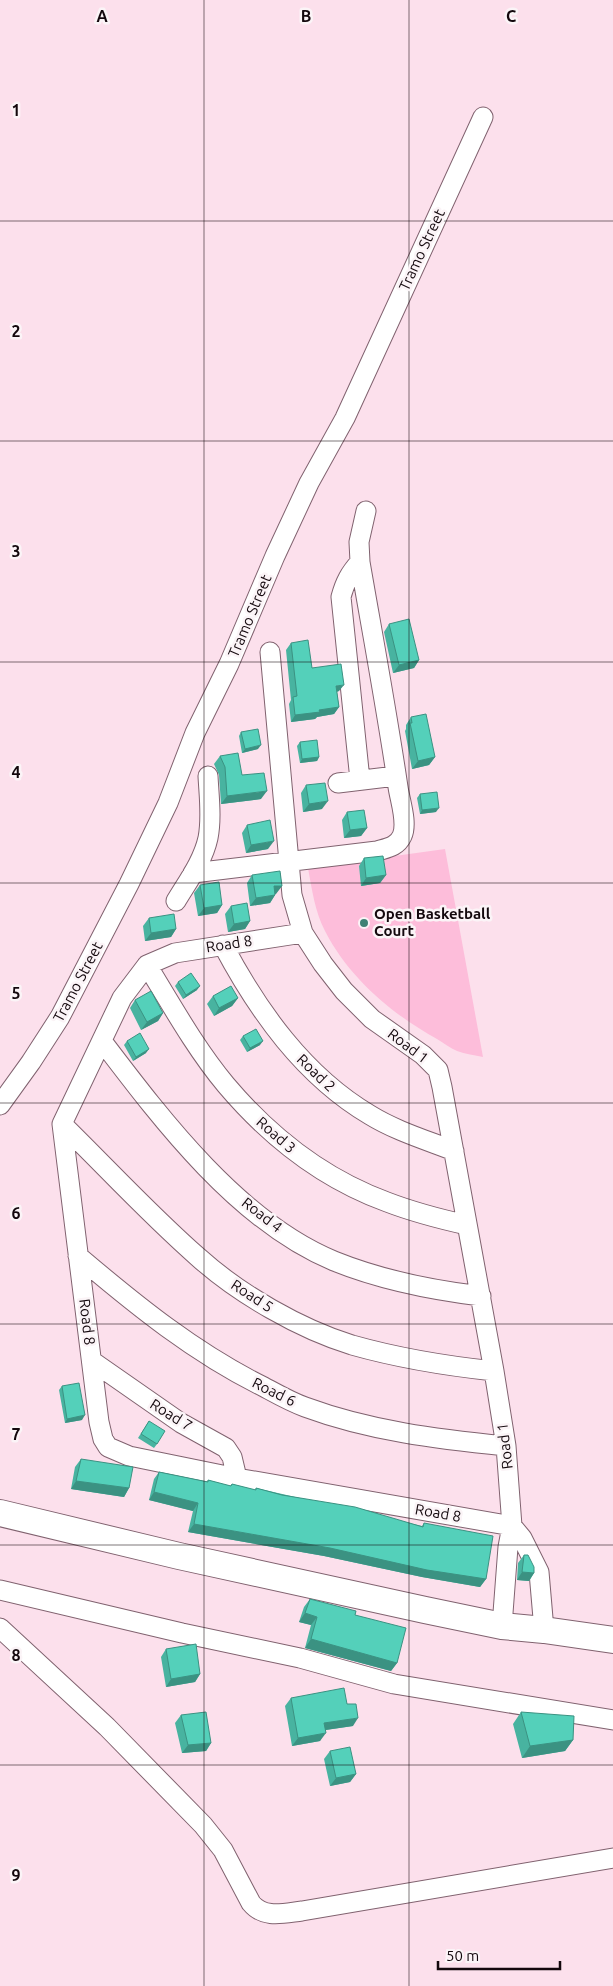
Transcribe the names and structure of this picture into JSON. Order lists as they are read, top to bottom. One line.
{"streets":{"street":["Tramo Street","Road 8","Road 1","Road 2","Road 3","Road 4","Road 5","Road 6","Road 7"]},"crossings":[["Road 8","Road 1"],["Road 8","Road 2"],["Road 8","Road 3"],["Road 8","Road 4"],["Road 8","Road 5"],["Road 8","Road 6"],["Road 8","Road 7"],["Road 1","Road 2"],["Road 1","Road 3"],["Road 1","Road 4"],["Road 1","Road 5"],["Road 1","Road 6"]],"places":["Open Basketball Court"],"scale_bar":"50 m","grid":{"columns":["A","B","C"],"rows":["1","2","3","4","5","6","7","8","9"]}}
